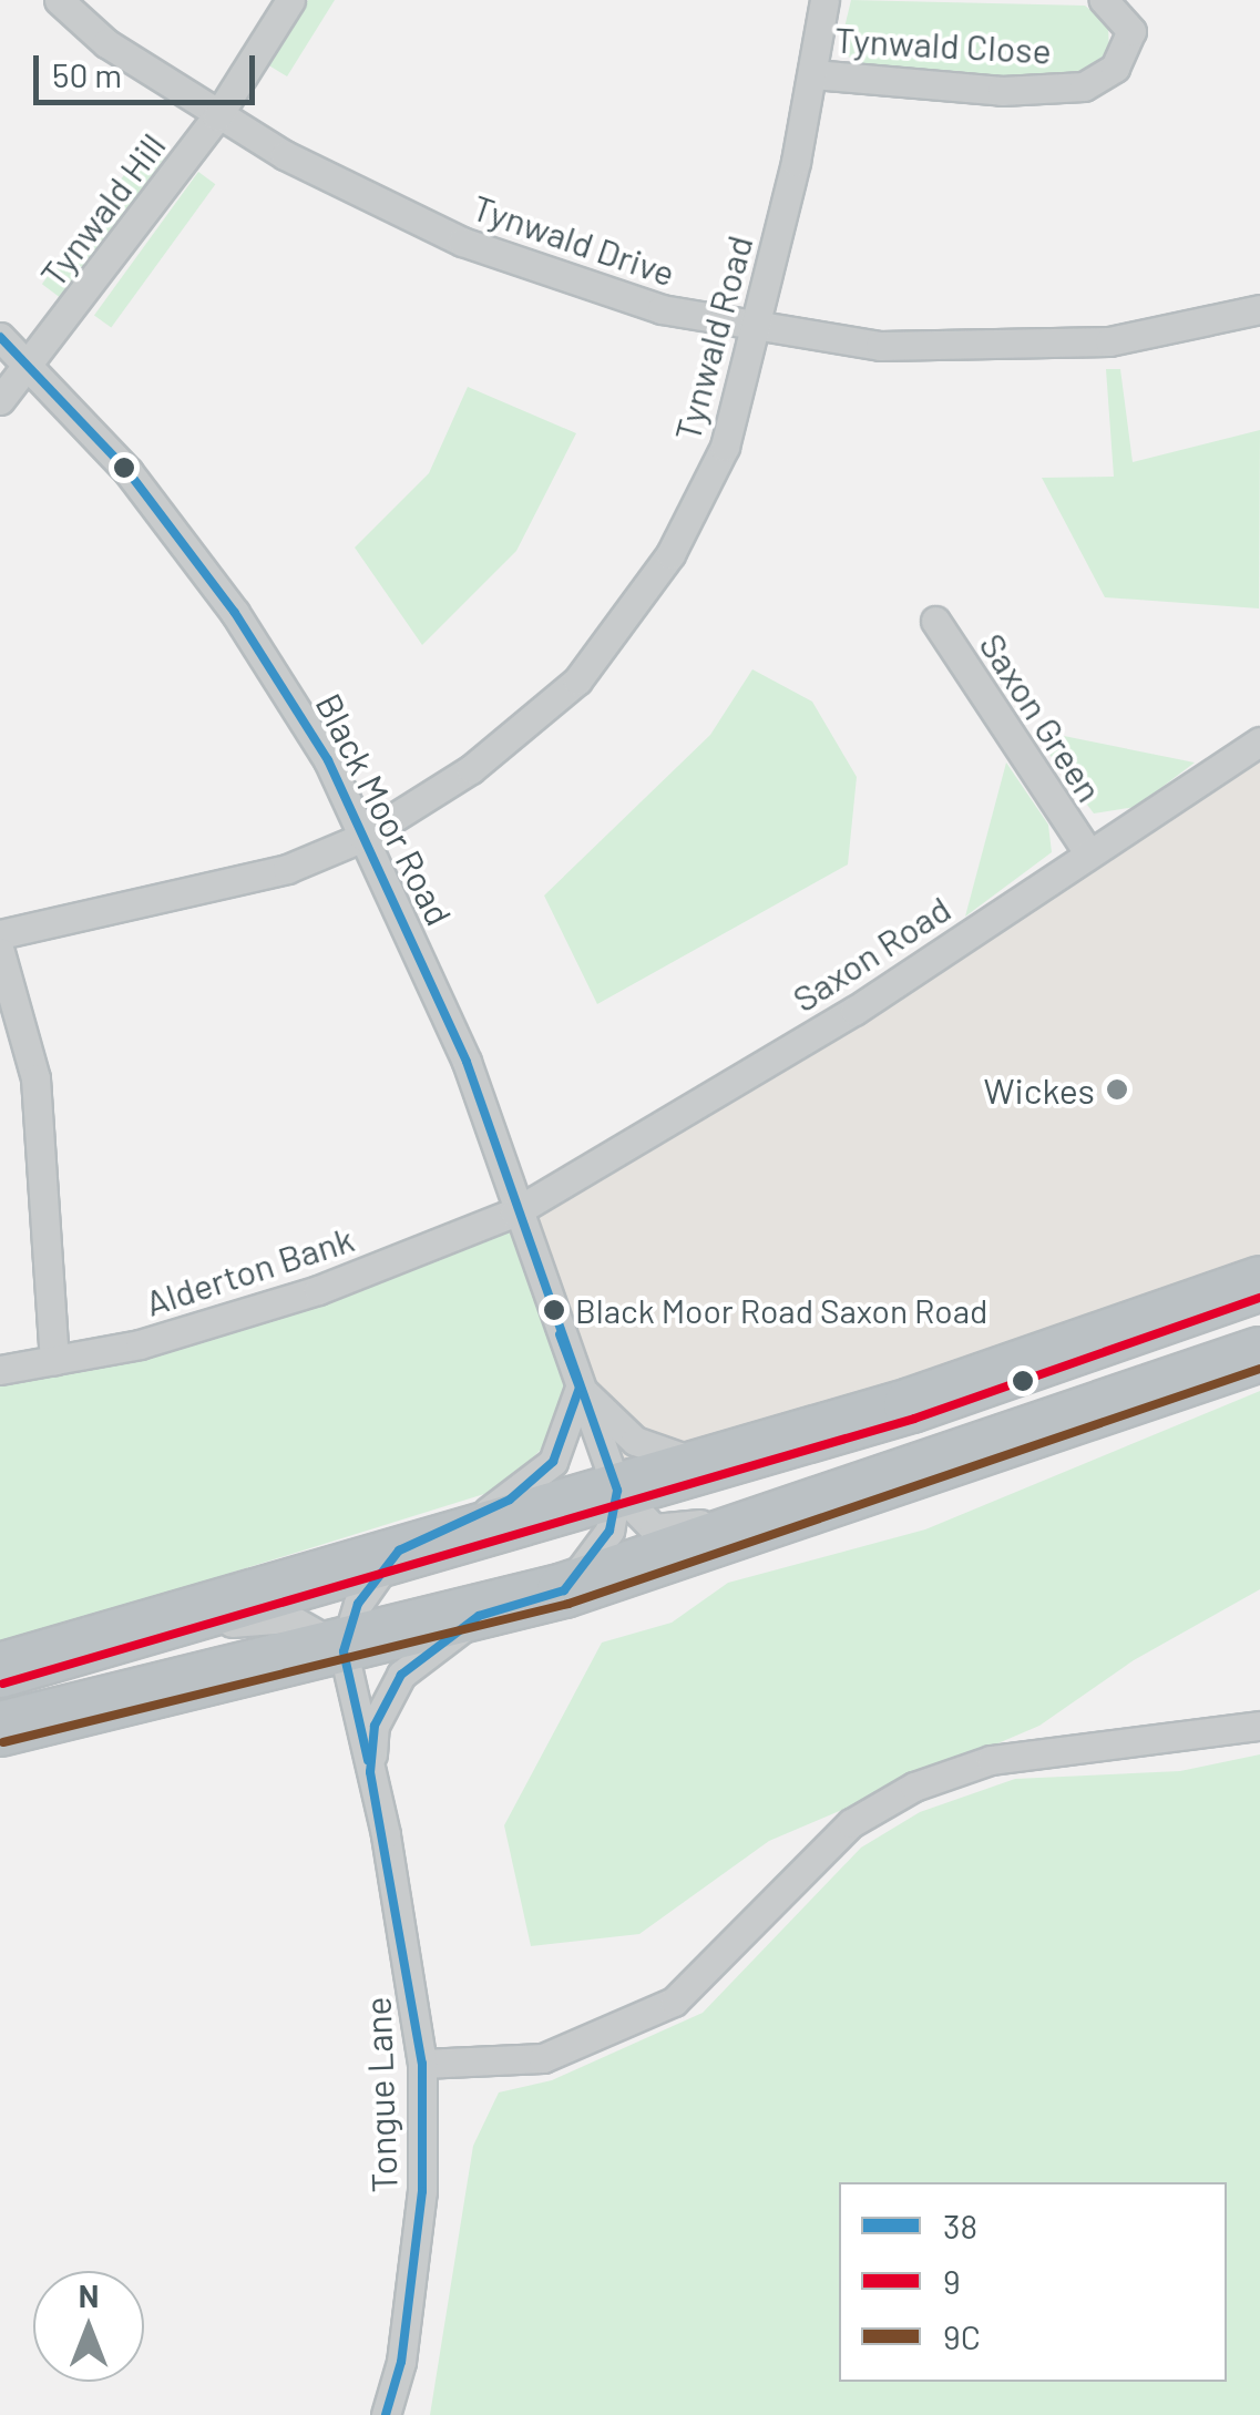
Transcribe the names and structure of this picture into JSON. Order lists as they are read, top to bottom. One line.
{"streets":{"street":["Tynwald Close","Tynwald Hill","Tynwald Drive","Tynwald Road","Saxon Green","Black Moor Road","Saxon Road","Alderton Bank","Tongue Lane"]},"crossings":[["Tynwald Close","Tynwald Road"],["Tynwald Hill","Tynwald Drive"],["Tynwald Hill","Black Moor Road"],["Tynwald Drive","Tynwald Road"],["Tynwald Road","Black Moor Road"],["Saxon Green","Saxon Road"],["Black Moor Road","Saxon Road"],["Black Moor Road","Alderton Bank"],["Saxon Road","Alderton Bank"]],"places":["Wickes","Black Moor Road Saxon Road"],"lines":["transit line 38","transit line 9","transit line 9C"],"legend":["38","9","9C"],"scale_bar":"50 m","north":"top"}
